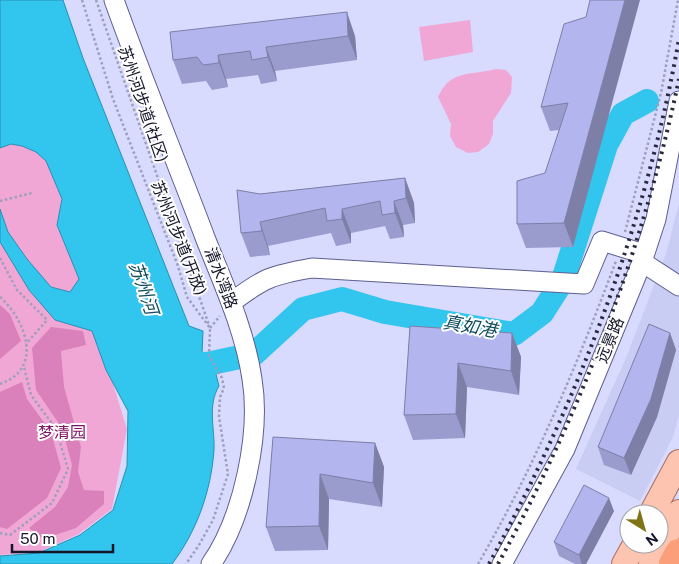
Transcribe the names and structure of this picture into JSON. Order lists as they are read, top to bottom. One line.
{"streets":{"street":["清水湾路","远景路"],"path":["苏州河步道(社区)","苏州河步道(开放)"]},"crossings":[["苏州河步道(社区)","苏州河步道(开放)"]],"water":["苏州河","真如港"],"parks":["梦清园"],"scale_bar":"50 m","north":"bottom right"}
